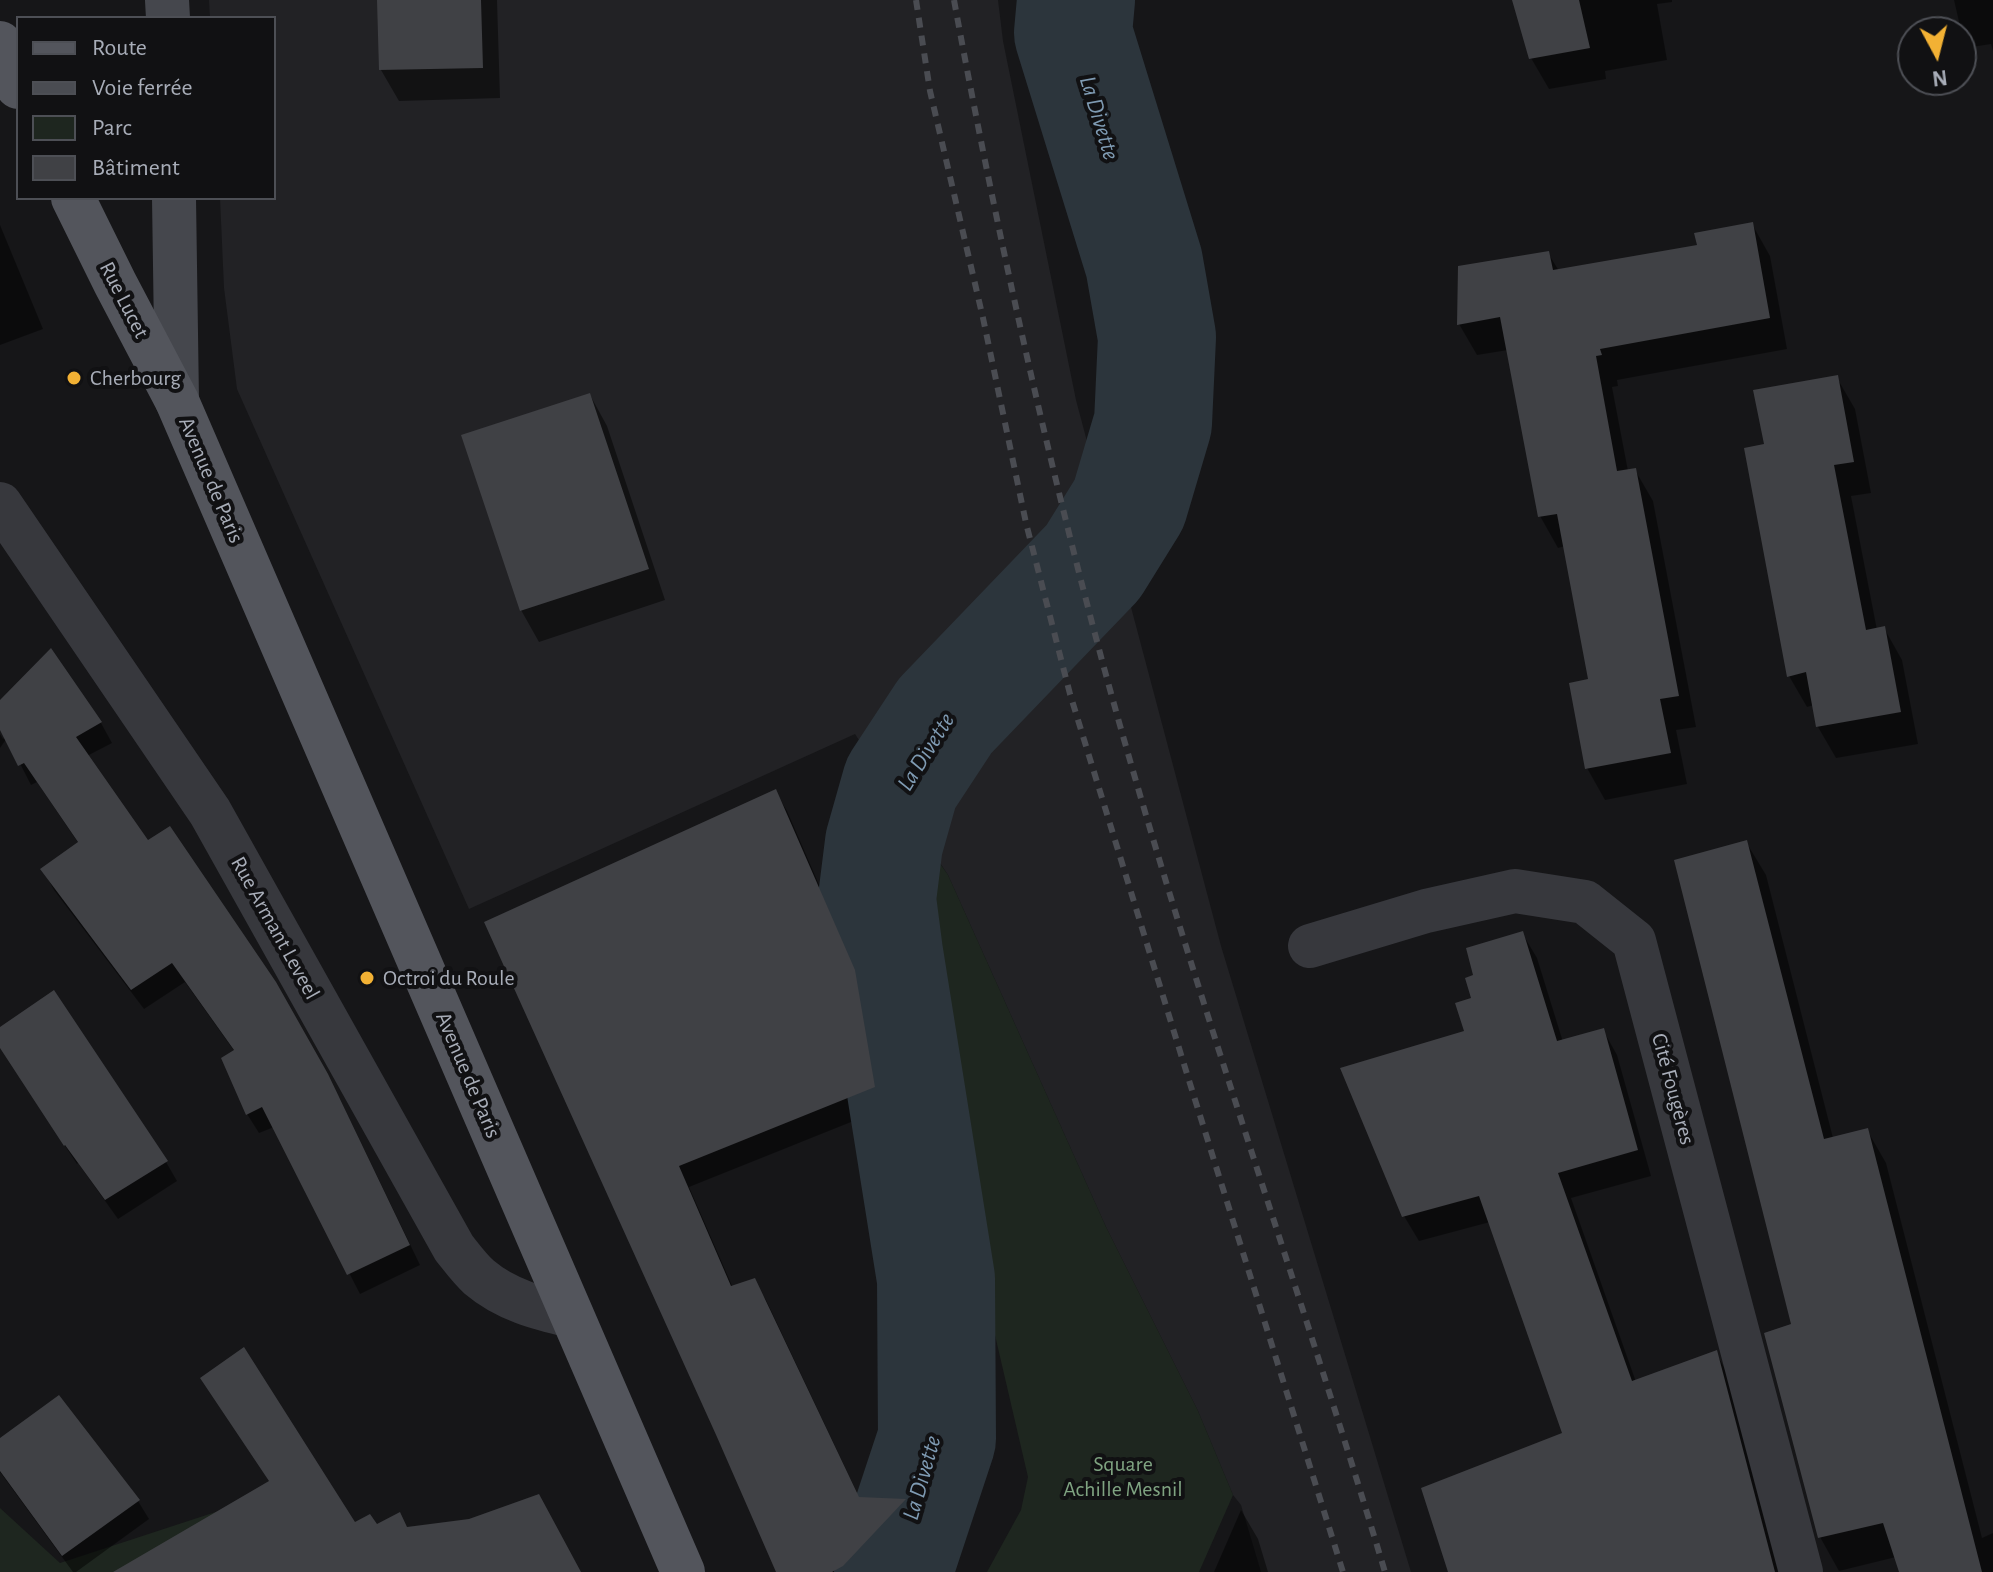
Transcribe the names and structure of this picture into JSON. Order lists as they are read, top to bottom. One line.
{"streets":{"main road":["Rue Lucet","Avenue de Paris"],"street":["Rue Armant Leveel","Cité Fougères"]},"crossings":[["Rue Lucet","Avenue de Paris"],["Avenue de Paris","Rue Armant Leveel"]],"water":["La Divette"],"parks":["Square Achille Mesnil"],"places":["Cherbourg","Octroi du Roule"],"legend":["Route","Voie ferrée","Parc","Bâtiment"],"north":"bottom"}
